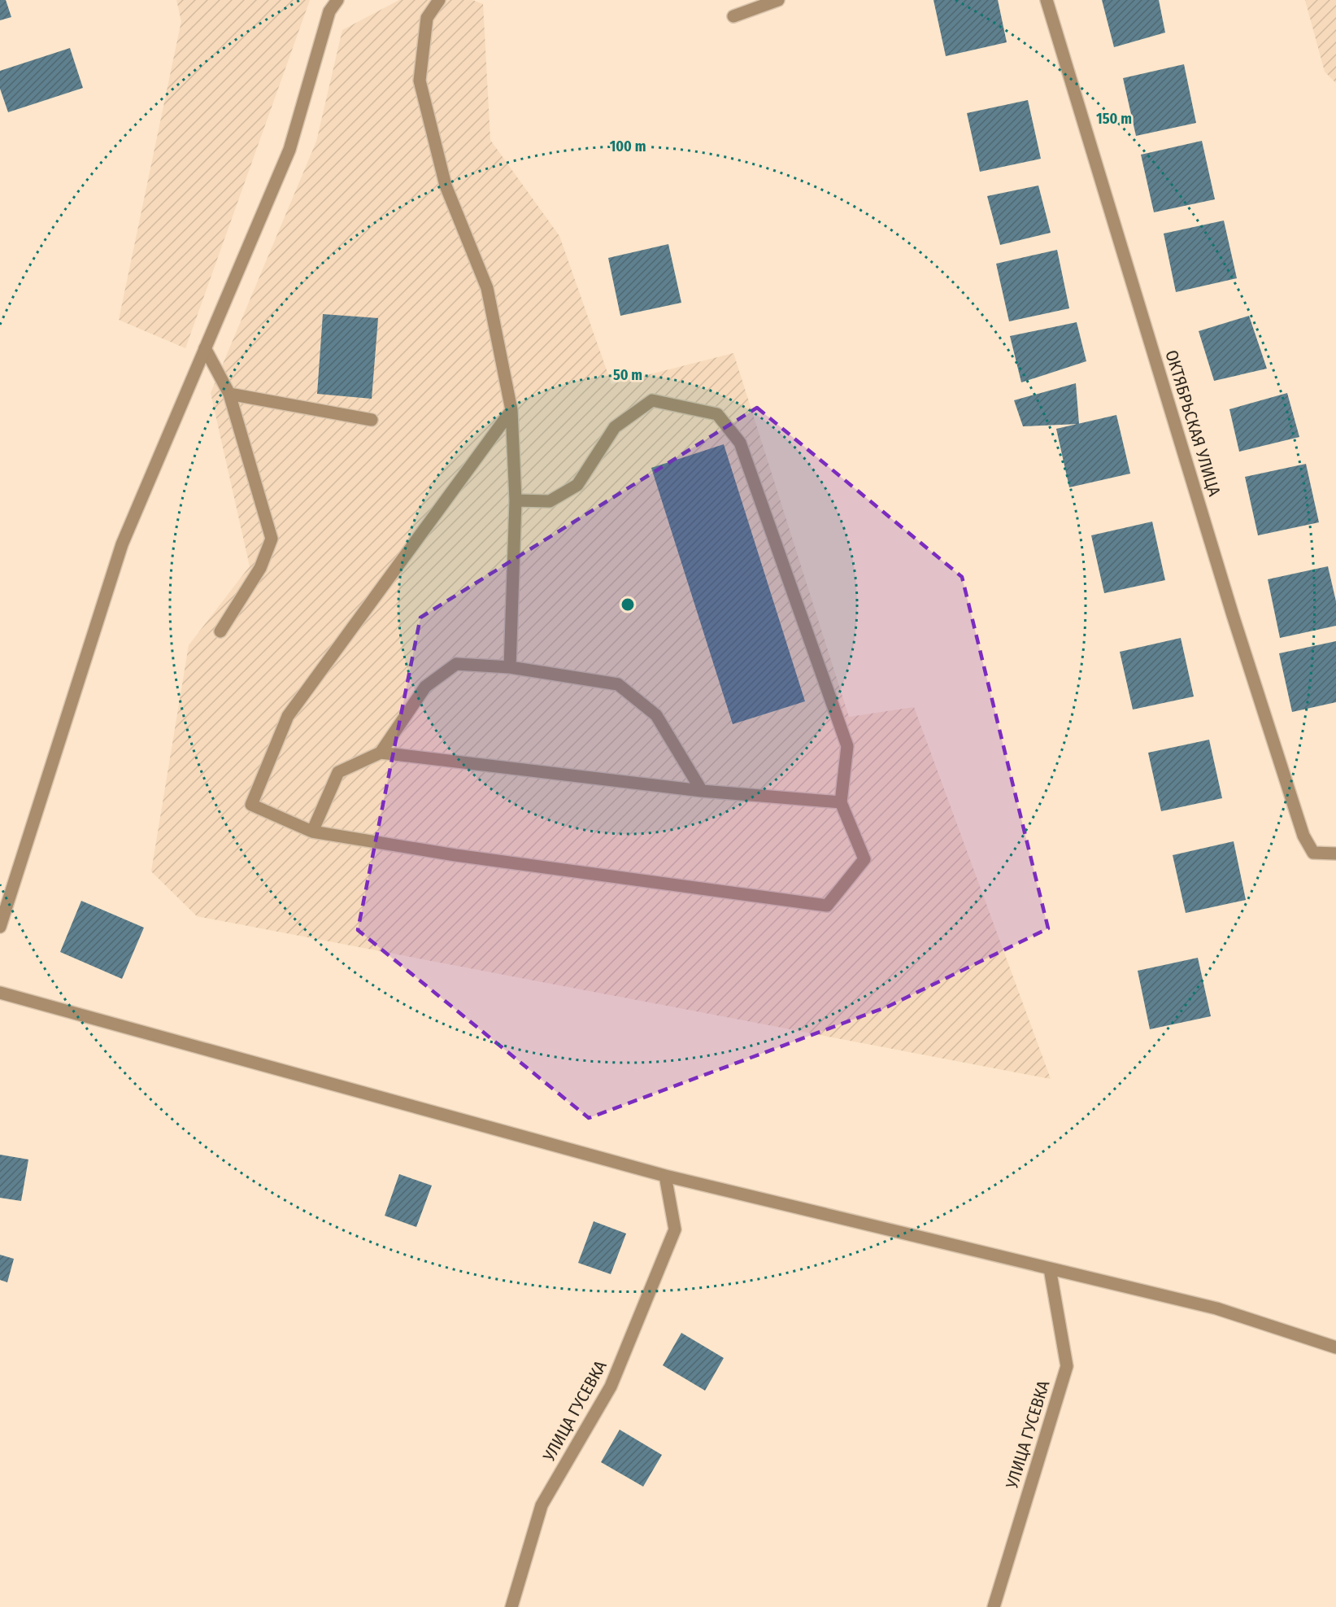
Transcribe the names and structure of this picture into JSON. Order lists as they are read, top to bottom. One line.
{"streets":{"street":["ОКТЯБРЬСКАЯ УЛИЦА","УЛИЦА ГУСЕВКА"]},"rings":["150 m","100 m","50 m"]}
